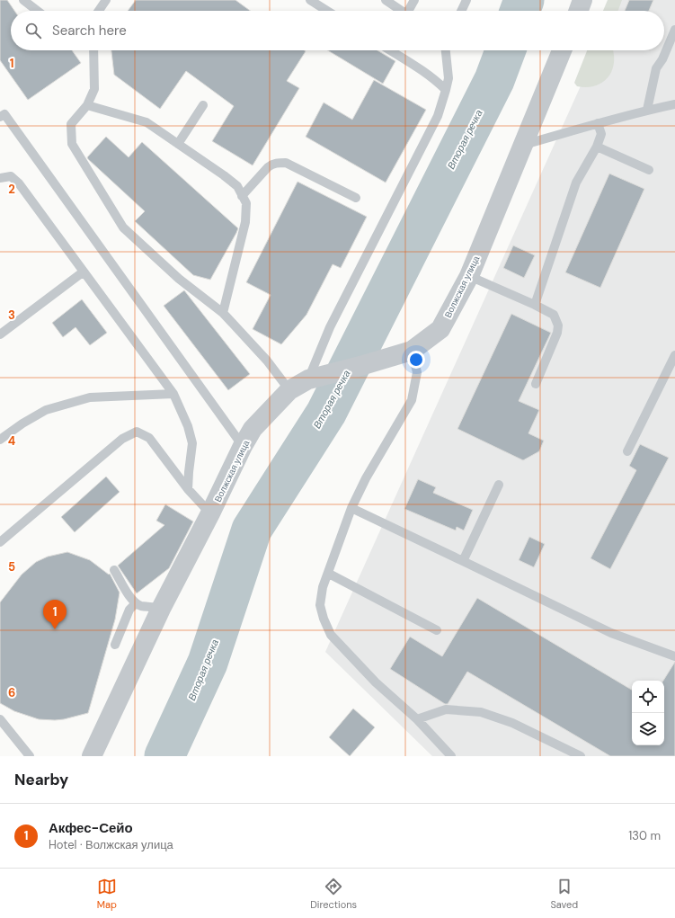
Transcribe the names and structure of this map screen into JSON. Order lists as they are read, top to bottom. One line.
{"streets":{"street":["Волжская улица"]},"water":["Вторая речка"],"page":{"search":"Search here","pins":"1","heading":"Nearby","list":[{"mark":"1","name":"Акфес-Сейо","note":"Hotel · Волжская улица","value":"130 m"}],"nav":["Map","Directions","Saved"]},"grid":{"rows":["1","2","3","4","5","6"]}}
